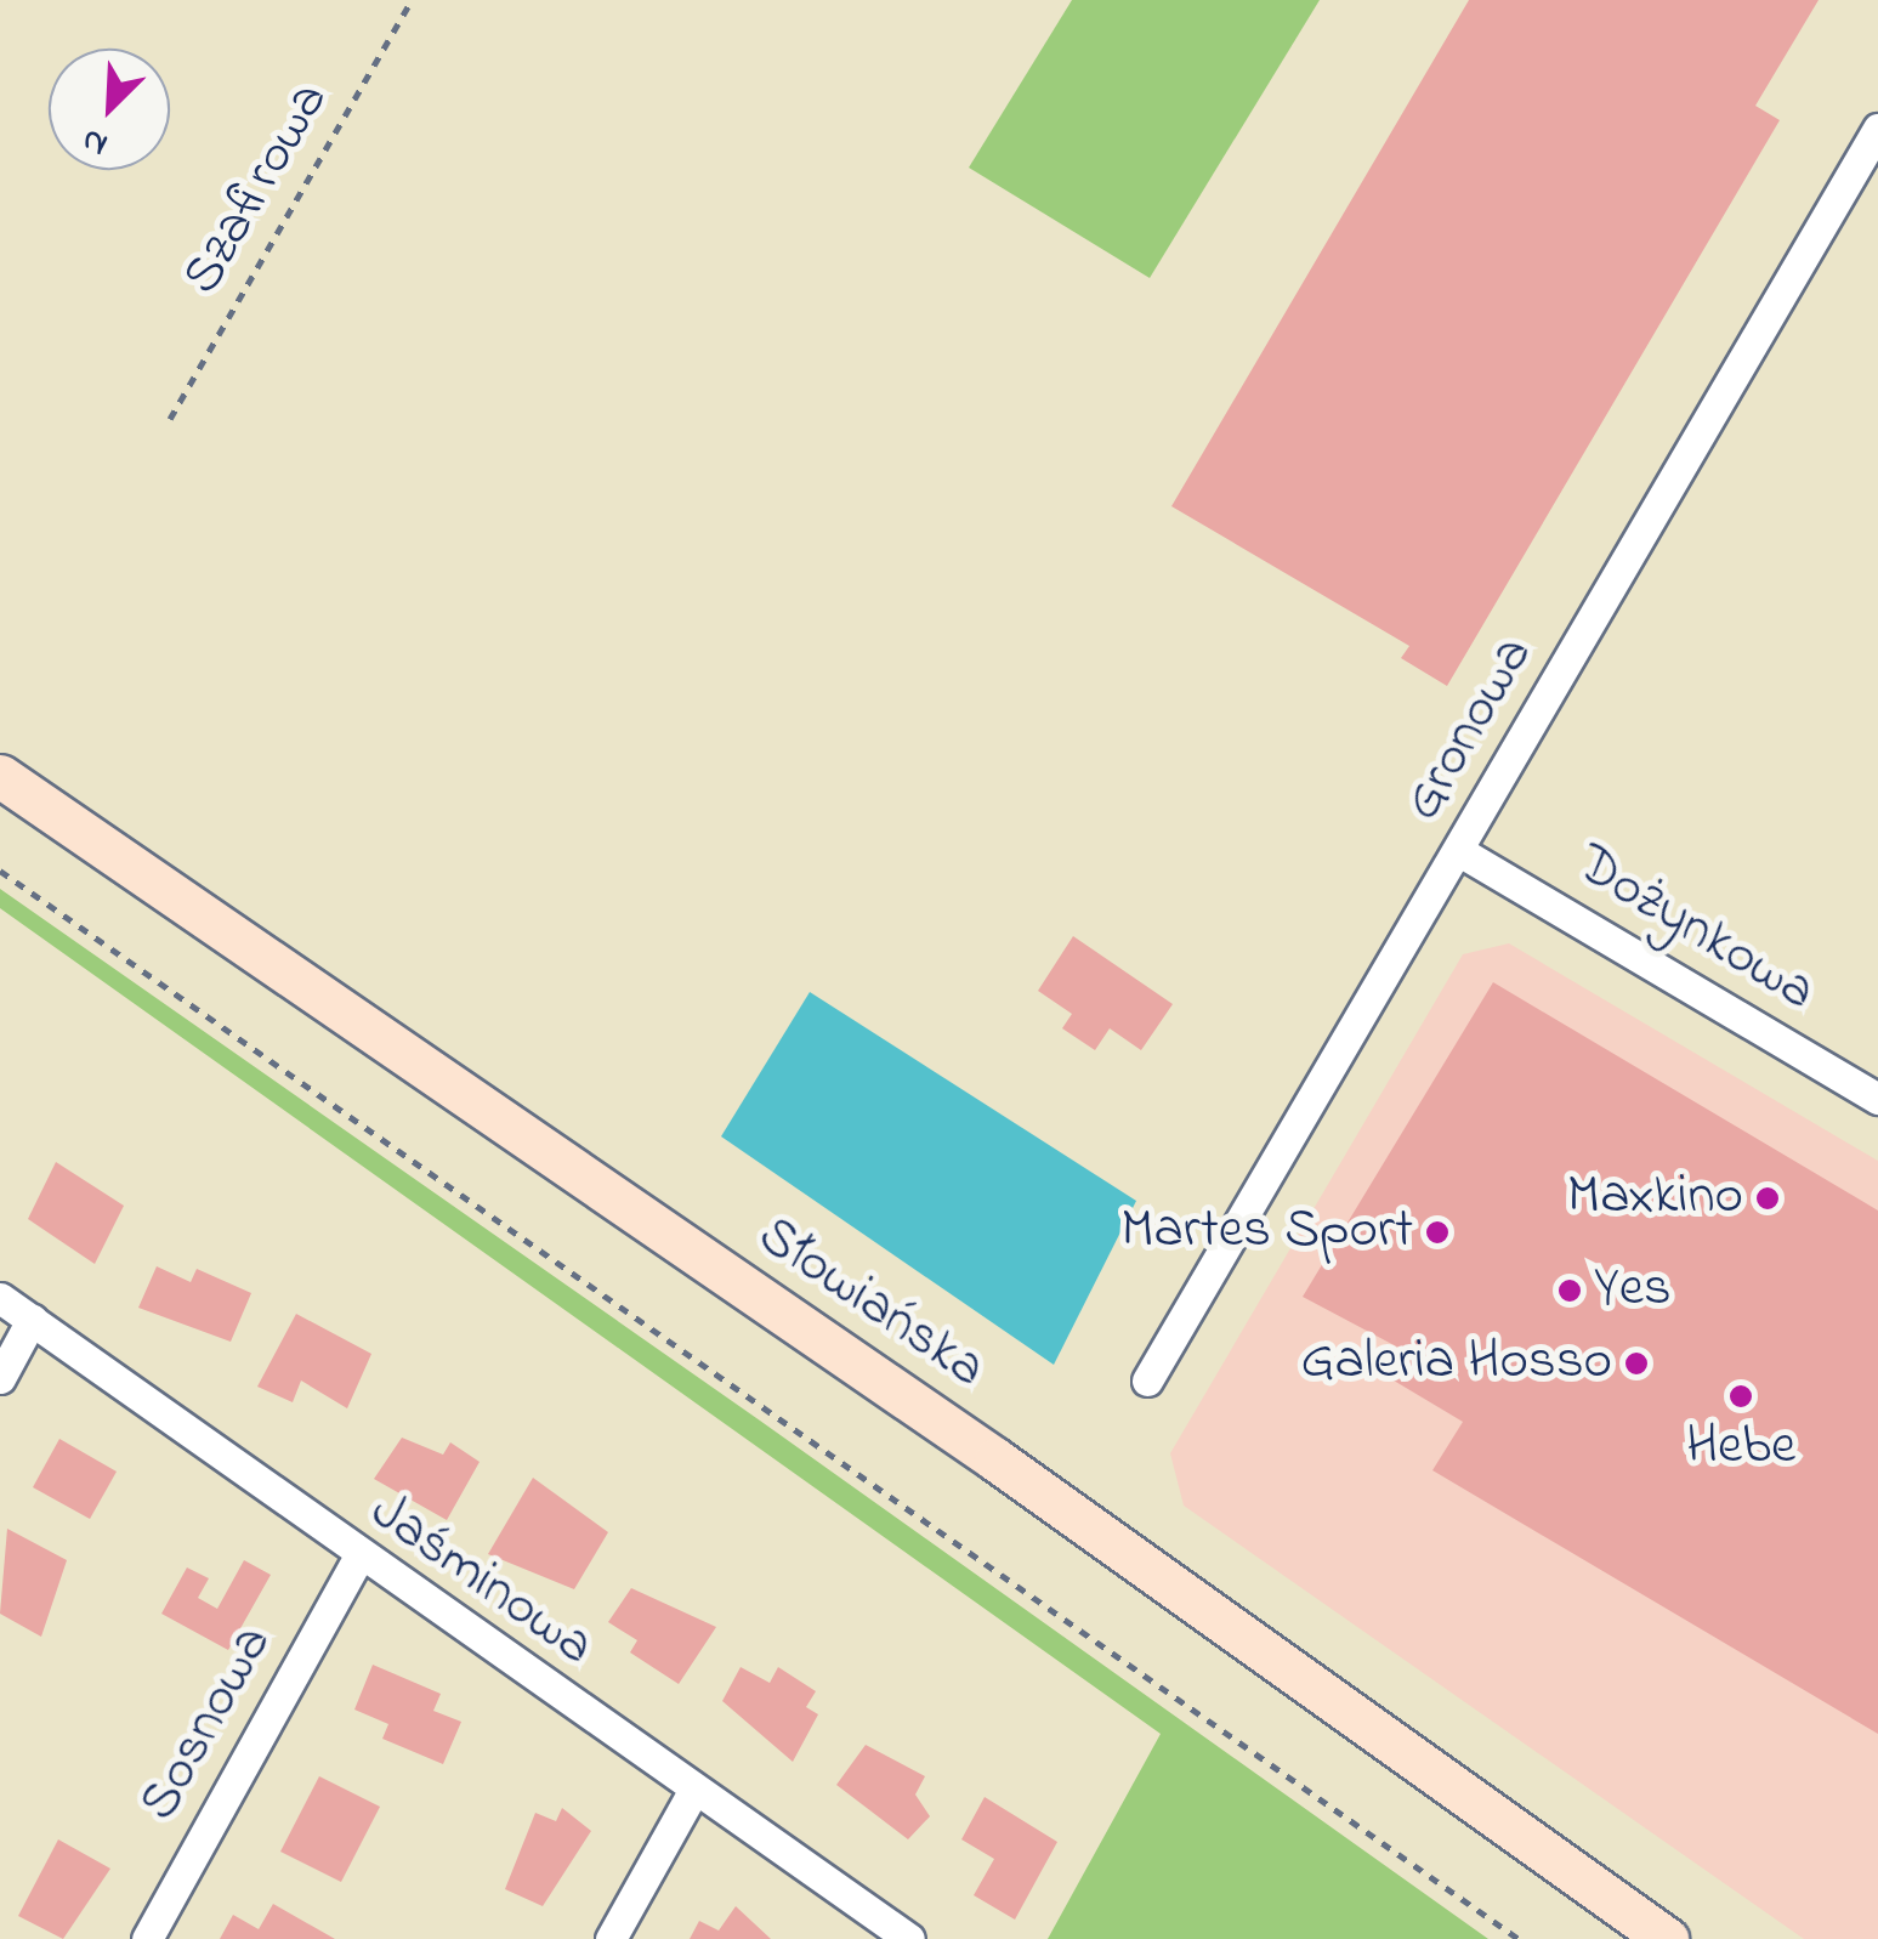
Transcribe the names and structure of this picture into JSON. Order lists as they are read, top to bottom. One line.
{"streets":{"main road":["Słowiańska"],"street":["Gronowa","Dożynkowa","Jaśminowa","Sosnowa"],"path":["Szafirowa"]},"crossings":[["Gronowa","Dożynkowa"],["Jaśminowa","Sosnowa"]],"places":["Maxkino","Martes Sport","Yes","Galeria Hosso","Hebe"],"north":"bottom left"}
